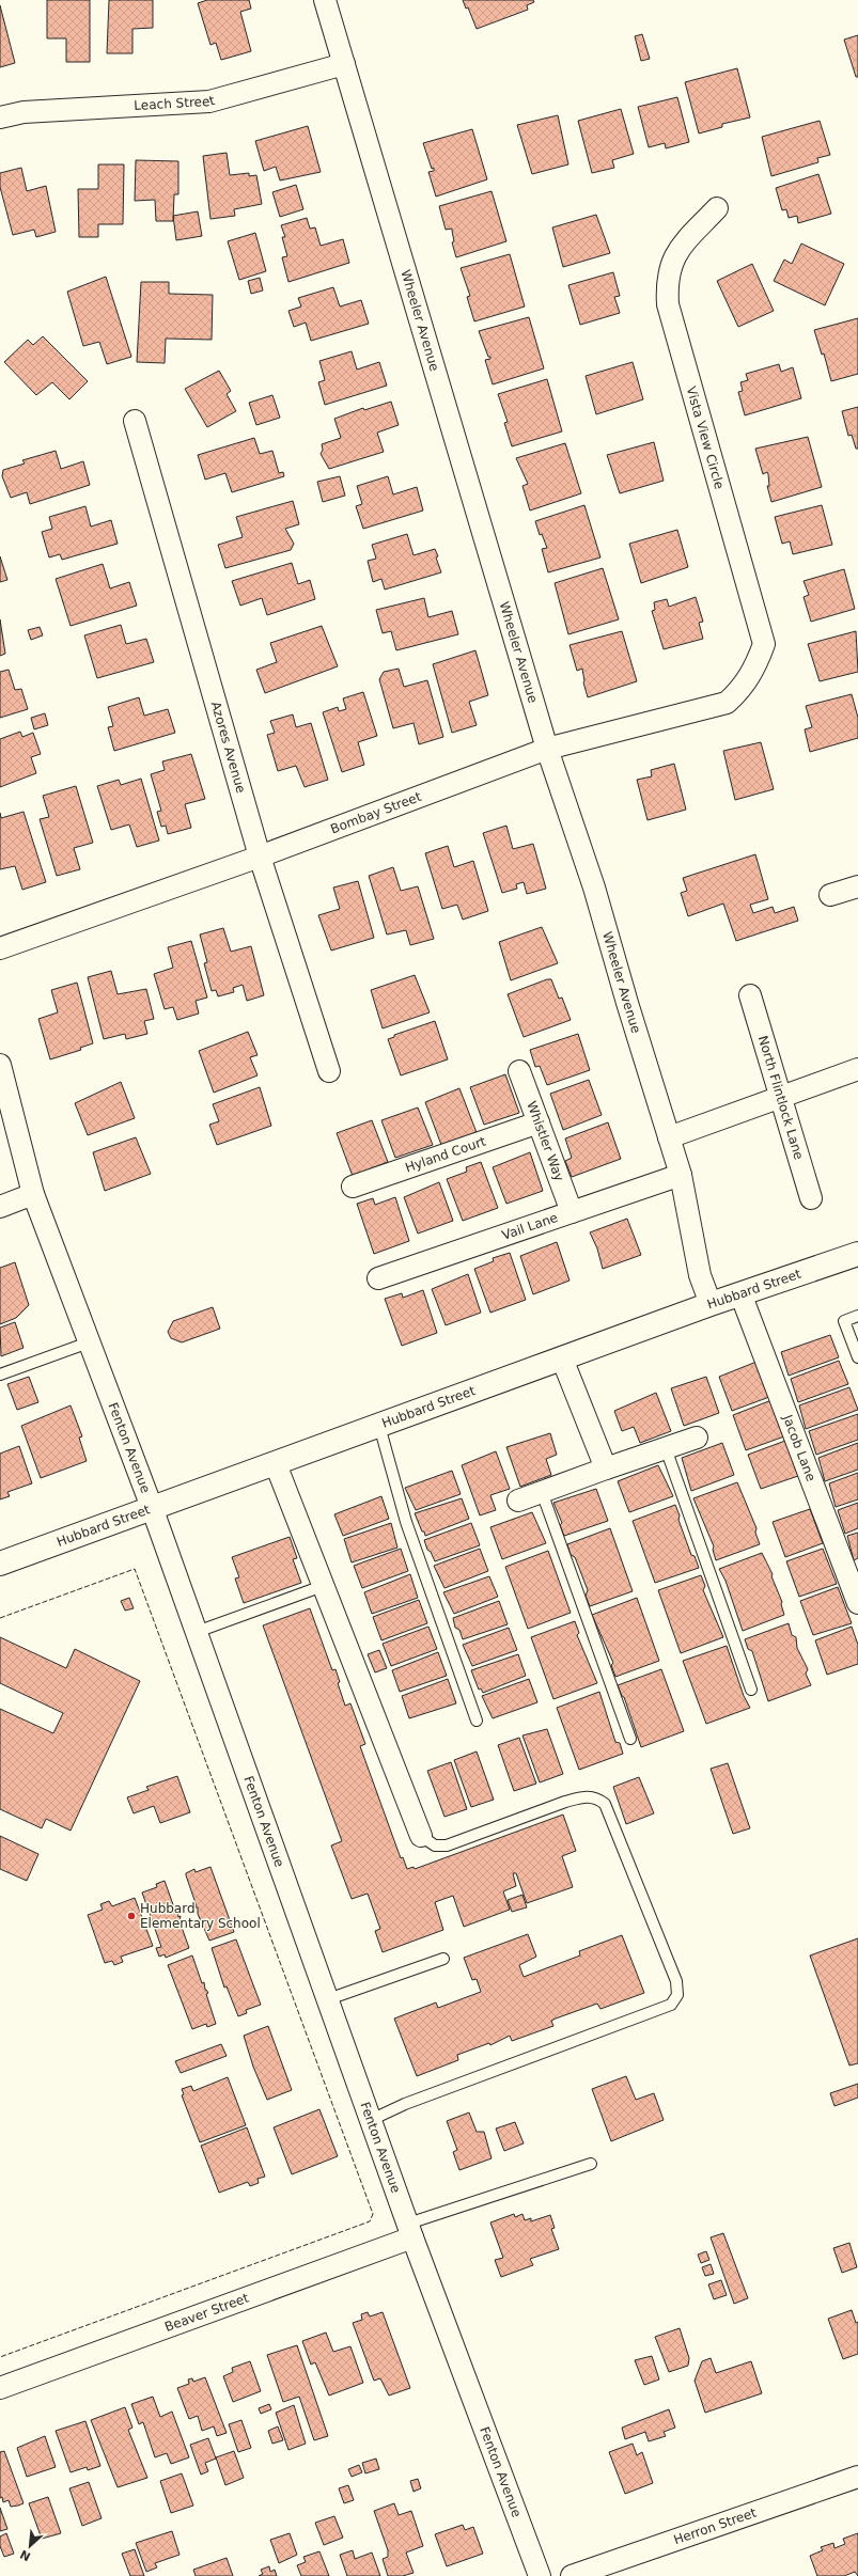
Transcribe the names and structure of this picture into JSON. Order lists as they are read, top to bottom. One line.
{"streets":{"main road":["Hubbard Street"],"street":["Leach Street","Wheeler Avenue","Vista View Circle","Azores Avenue","Bombay Street","North Flintlock Lane","Whistler Way","Hyland Court","Vail Lane","Fenton Avenue","Jacob Lane","Beaver Street","Herron Street"]},"crossings":[["Leach Street","Wheeler Avenue"],["Wheeler Avenue","Bombay Street"],["Wheeler Avenue","Vail Lane"],["Wheeler Avenue","Hubbard Street"],["Vista View Circle","Bombay Street"],["Azores Avenue","Bombay Street"],["Whistler Way","Hyland Court"],["Whistler Way","Vail Lane"],["Hubbard Street","Fenton Avenue"],["Hubbard Street","Jacob Lane"],["Fenton Avenue","Beaver Street"]],"places":["Hubbard Elementary School"],"north":"bottom left"}
